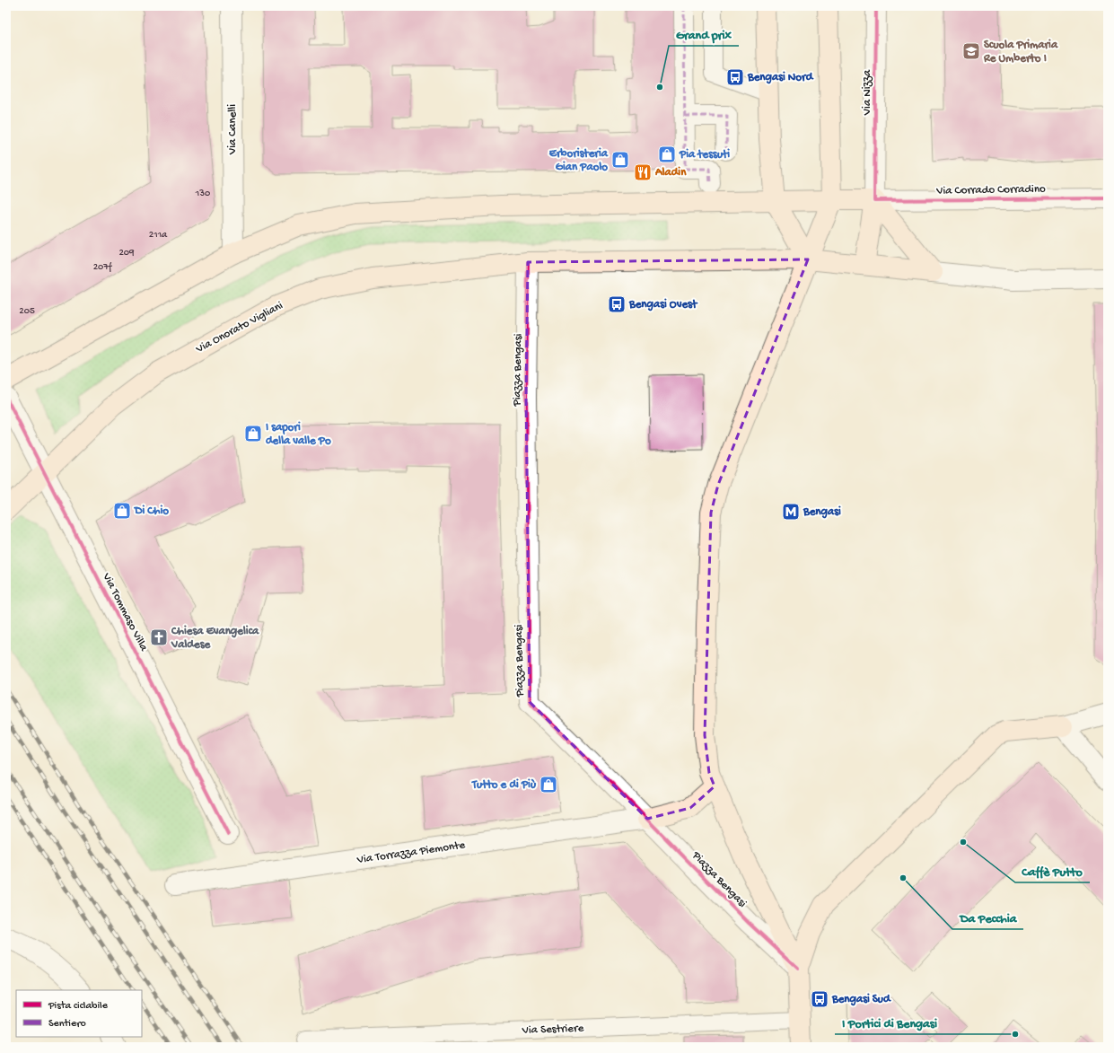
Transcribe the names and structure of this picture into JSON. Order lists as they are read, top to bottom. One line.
{"streets":{"main road":["Via Corrado Corradino","Via Onorato Vigliani","Piazza Bengasi"],"street":["Via Nizza","Via Canelli","Via Tommaso Villa","Via Torrazza Piemonte"],"lane":["Via Sestriere"]},"crossings":[["Via Nizza","Via Corrado Corradino"],["Via Onorato Vigliani","Piazza Bengasi"],["Via Onorato Vigliani","Via Tommaso Villa"],["Piazza Bengasi","Via Torrazza Piemonte"]],"places":{"school or university":["Scuola Primaria Re Umberto I"],"bus stop":["Bengasi Nord","Bengasi Ovest","Bengasi Sud"],"other":["Grand prix","Caffè Putto","Da Pecchia","I Portici di Bengasi"],"shop":["Pia tessuti","Erboristeria Gian Paolo","I sapori della valle Po","Di Chio","Tutto e di Più"],"restaurant":["Aladin"],"metro station":["Bengasi"],"church":["Chiesa Evangelica Valdese"]},"house_numbers":["130","211a","209","207f","205"],"legend":["Pista ciclabile","Sentiero"]}
